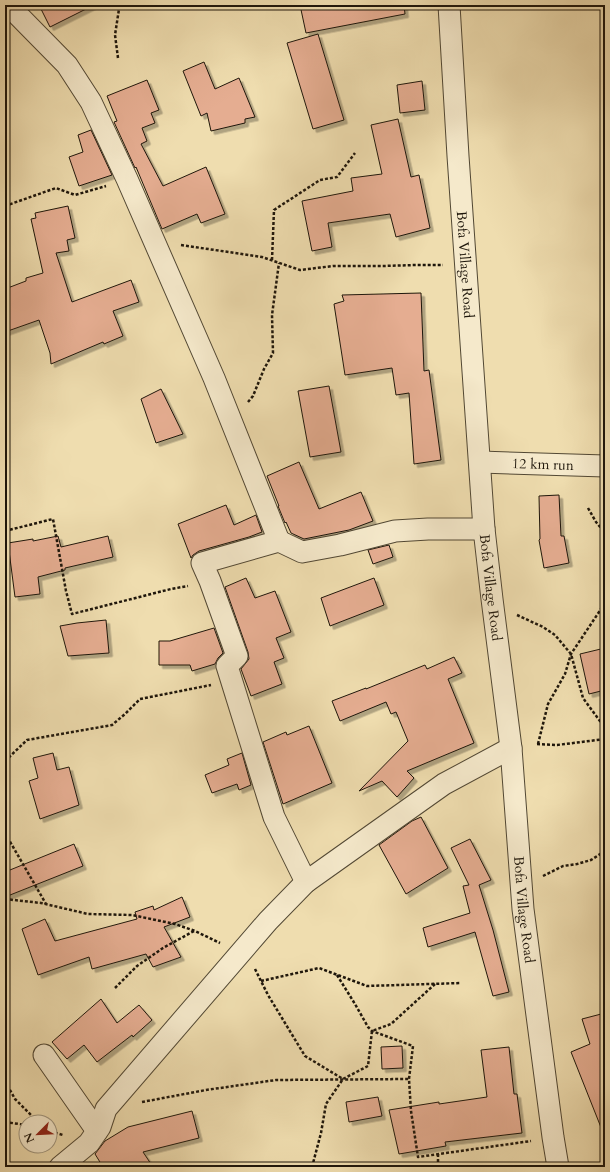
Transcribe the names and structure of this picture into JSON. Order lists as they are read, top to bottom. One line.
{"streets":{"street":["Bofa Village Road","12 km run"]},"crossings":[["Bofa Village Road","12 km run"]],"north":"bottom left"}
